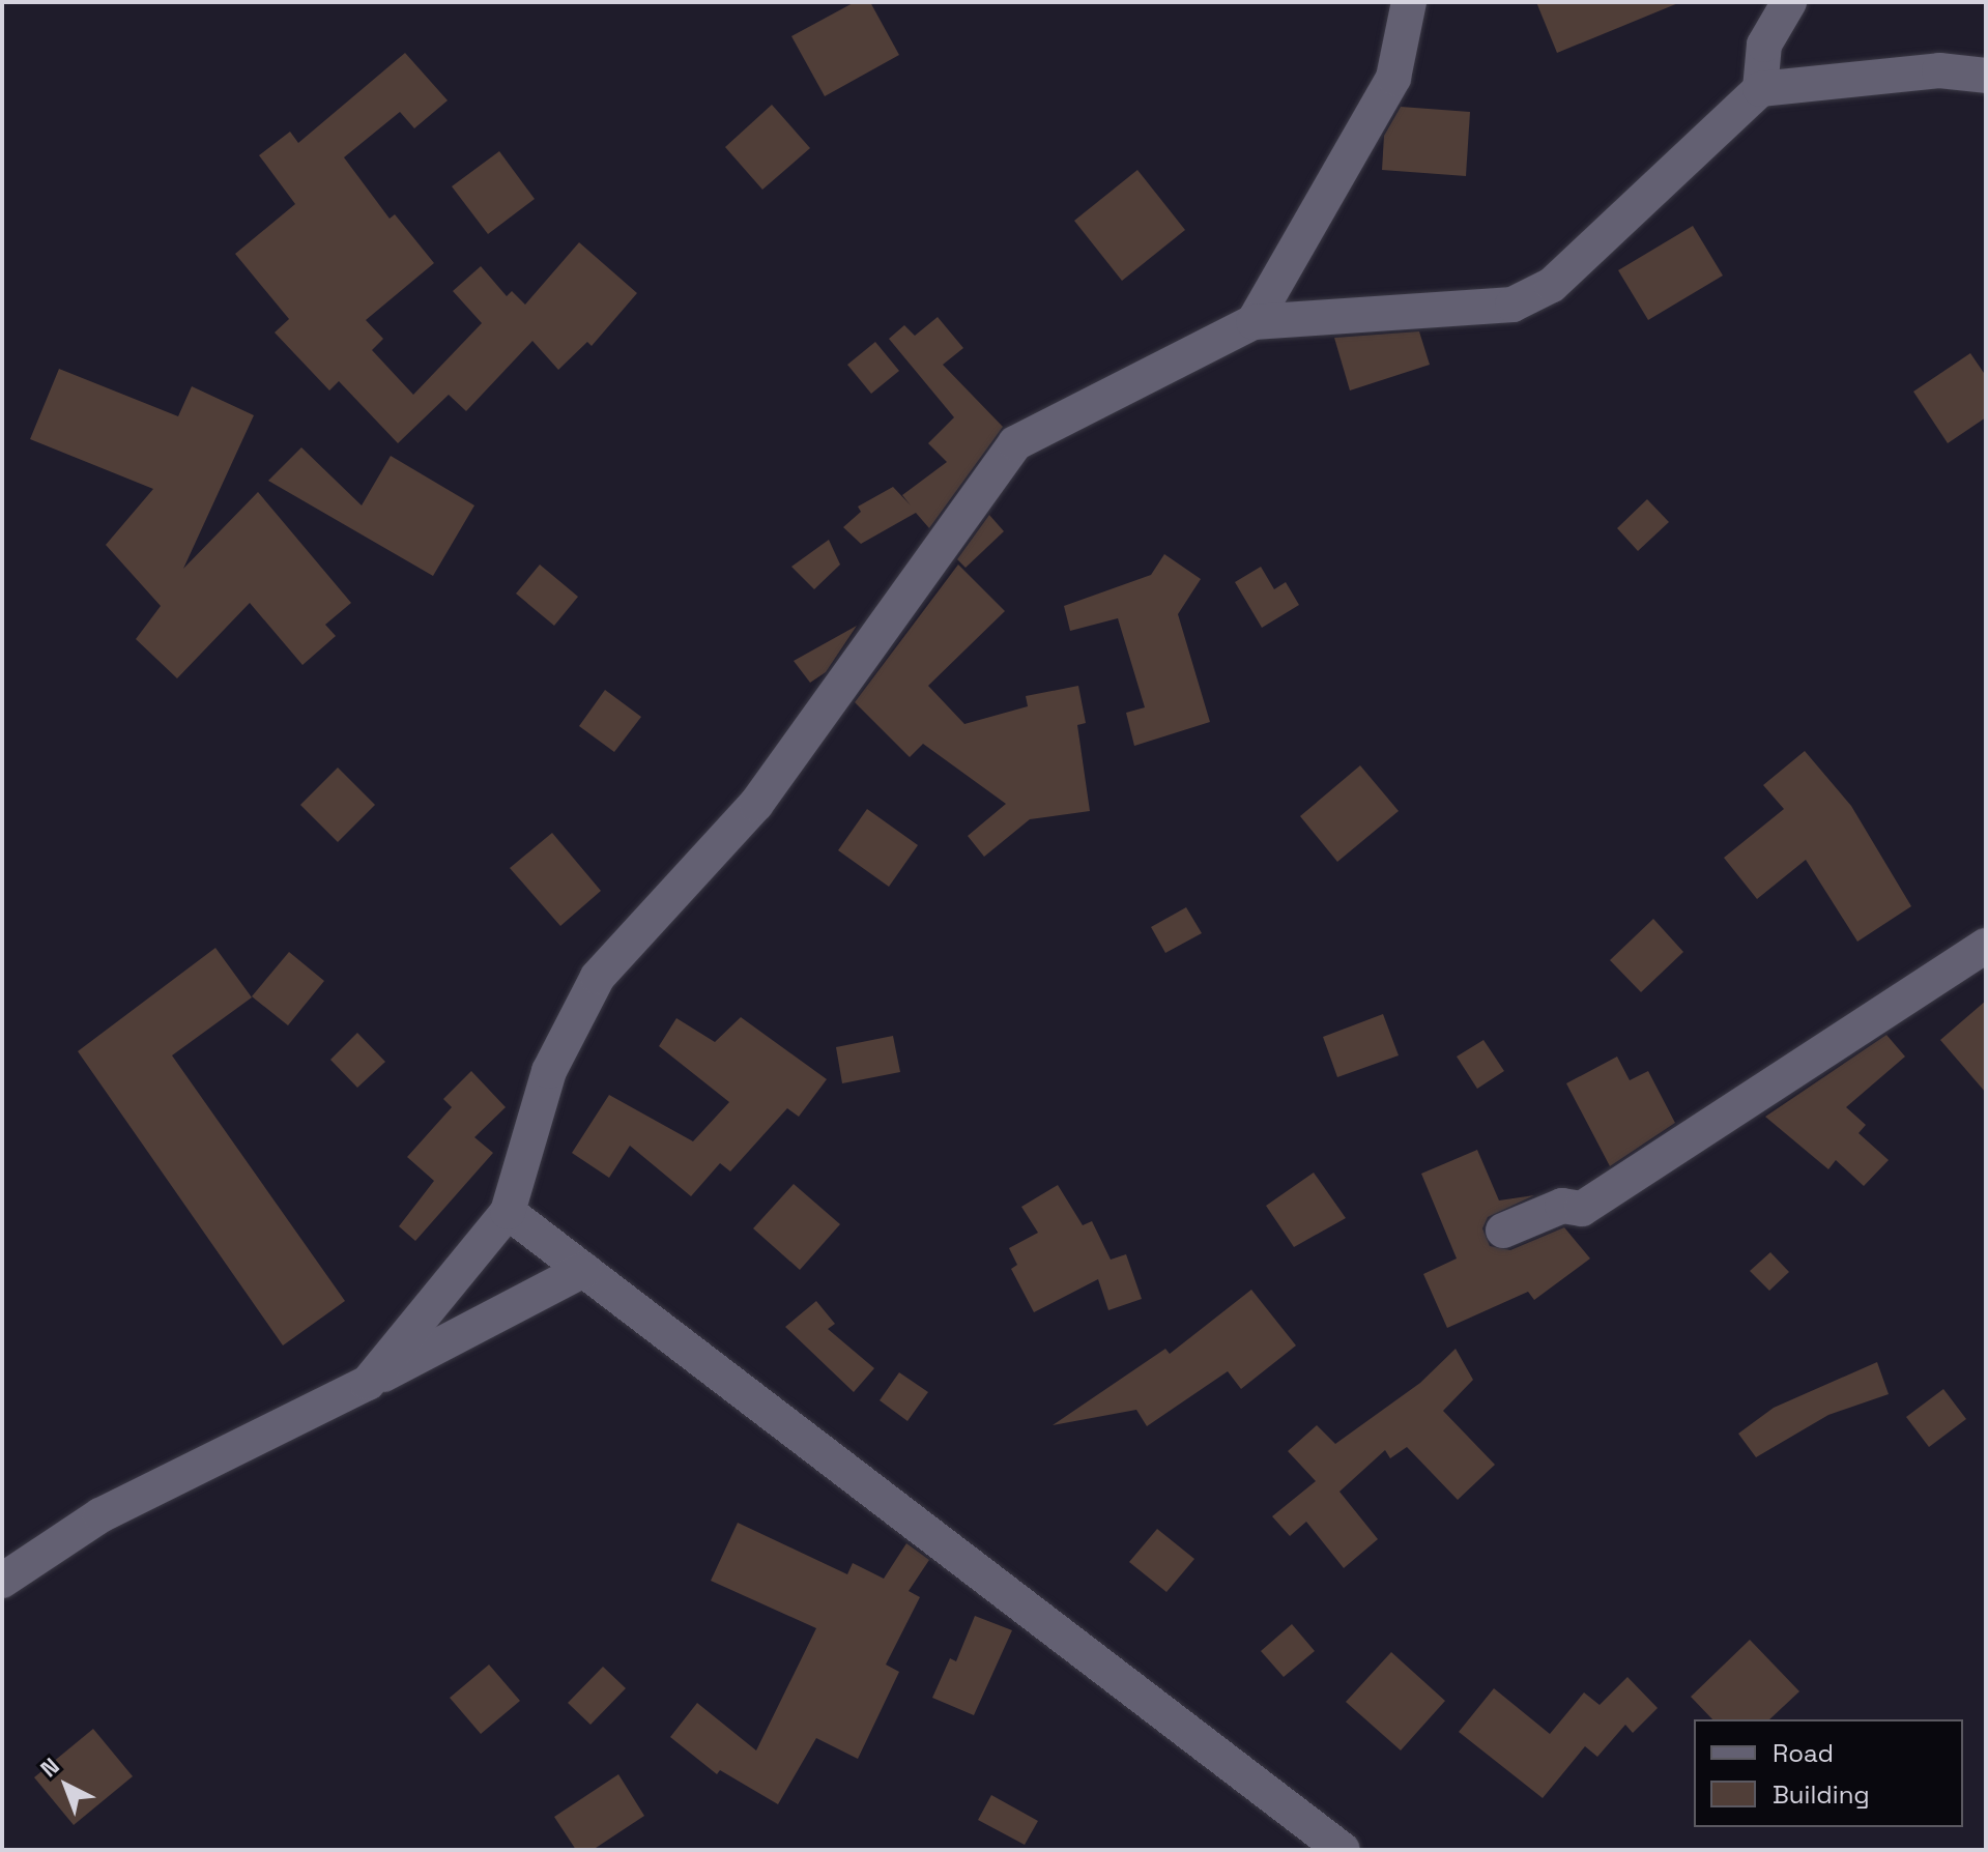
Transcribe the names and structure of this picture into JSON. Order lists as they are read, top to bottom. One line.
{"legend":["Road","Building"],"north":"top left"}
